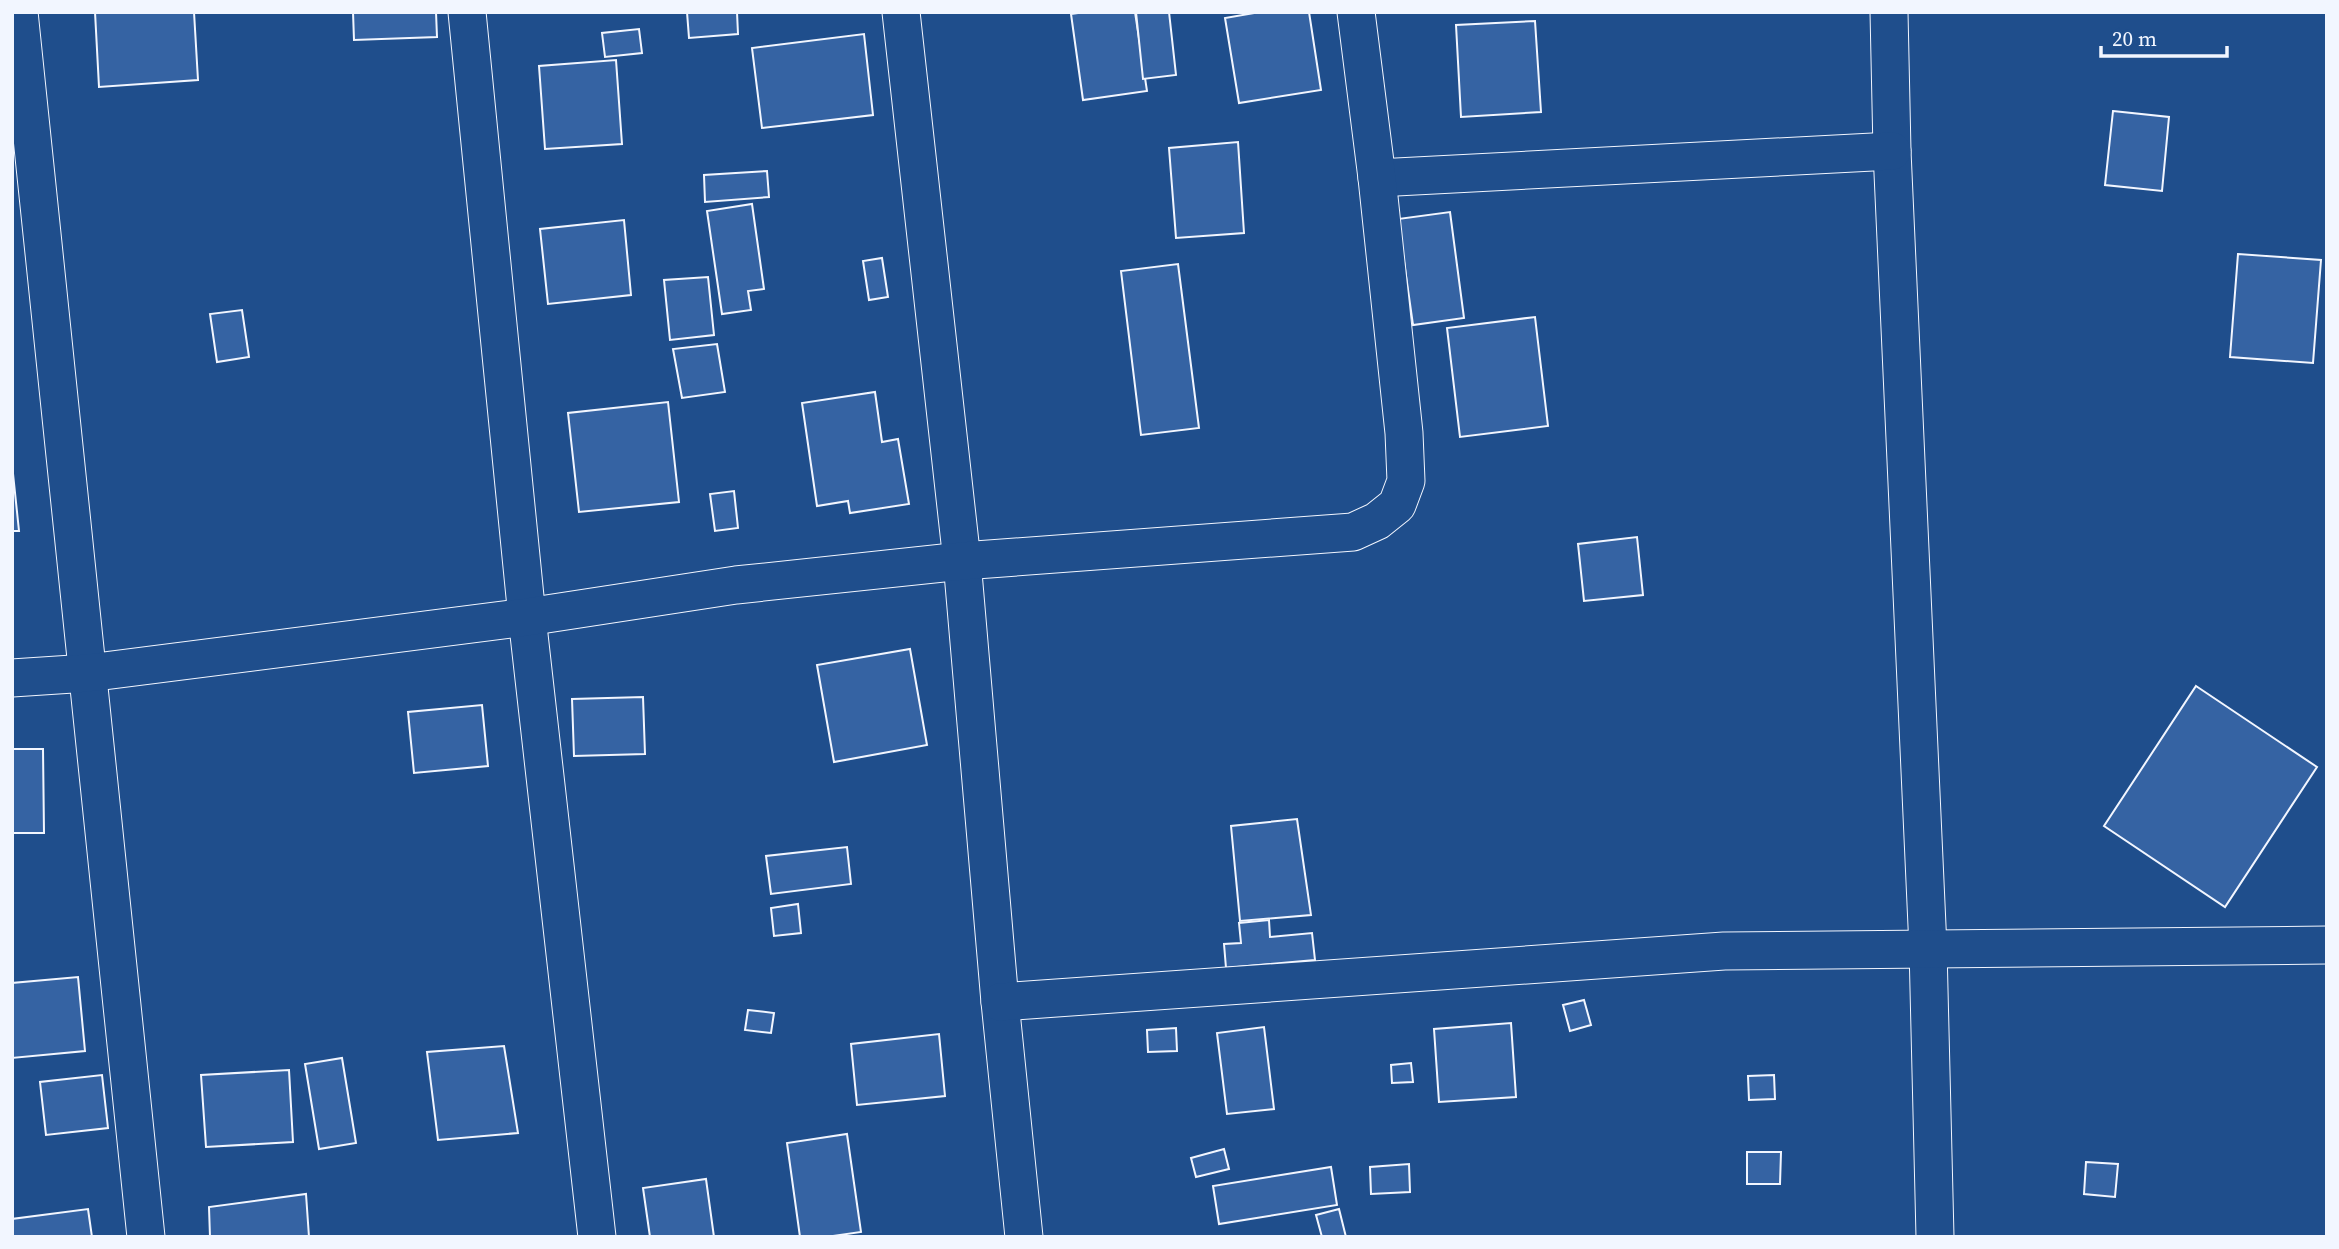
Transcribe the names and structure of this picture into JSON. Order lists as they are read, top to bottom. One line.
{"scale_bar":"20 m"}
